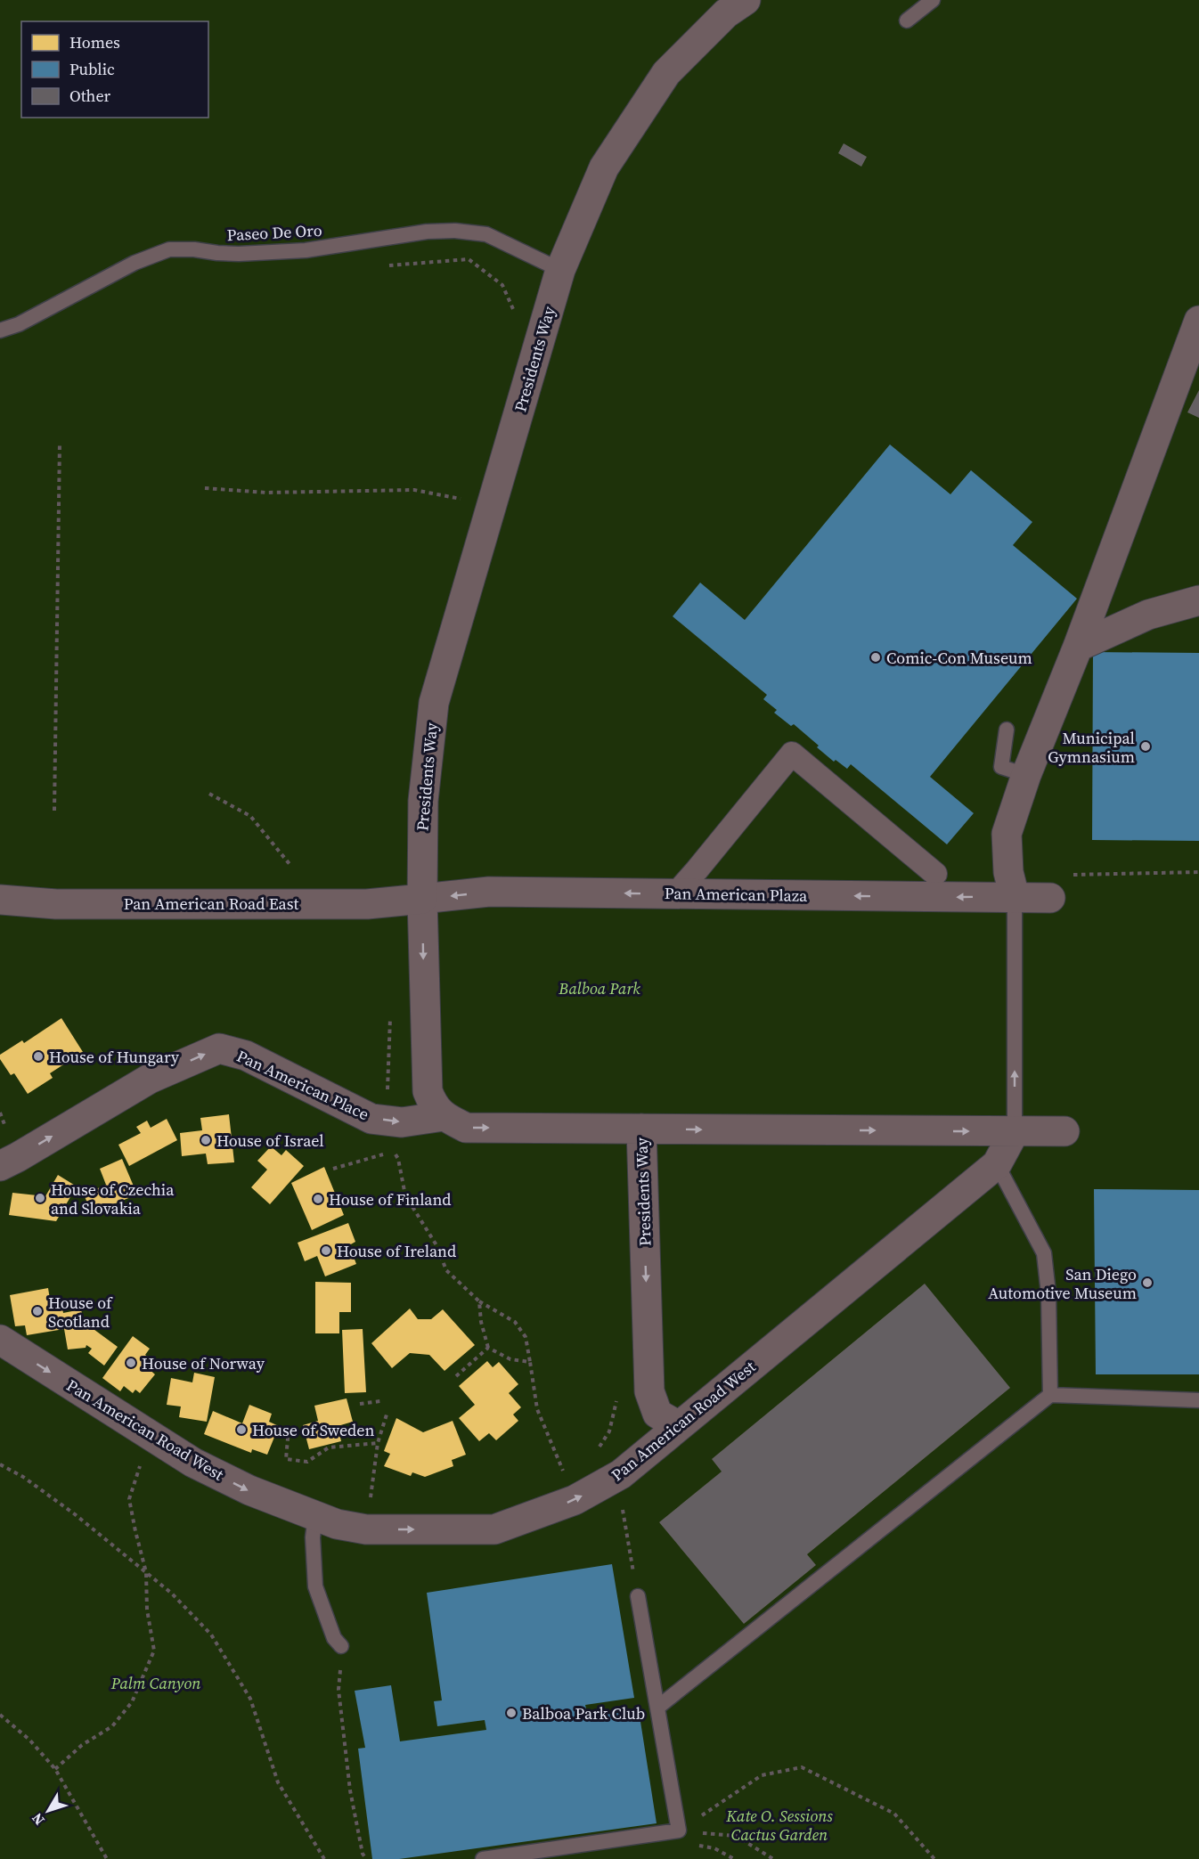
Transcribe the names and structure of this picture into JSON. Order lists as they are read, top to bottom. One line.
{"streets":{"street":["Presidents Way","Pan American Plaza","Pan American Road East","Pan American Place","Pan American Road West"],"lane":["Paseo De Oro"]},"crossings":[["Paseo De Oro","Presidents Way"],["Presidents Way","Pan American Plaza"],["Presidents Way","Pan American Road East"],["Presidents Way","Pan American Place"],["Presidents Way","Pan American Road West"],["Pan American Plaza","Pan American Road East"]],"one_way":["Pan American Place","Pan American Road West"],"parks":["Balboa Park","Palm Canyon","Kate O. Sessions Cactus Garden"],"places":["Comic-Con Museum","Municipal Gymnasium","House of Hungary","House of Israel","House of Czechia and Slovakia","House of Finland","House of Ireland","San Diego Automotive Museum","House of Scotland","House of Norway","House of Sweden","Balboa Park Club"],"legend":["Homes","Public","Other"],"north":"bottom left"}
